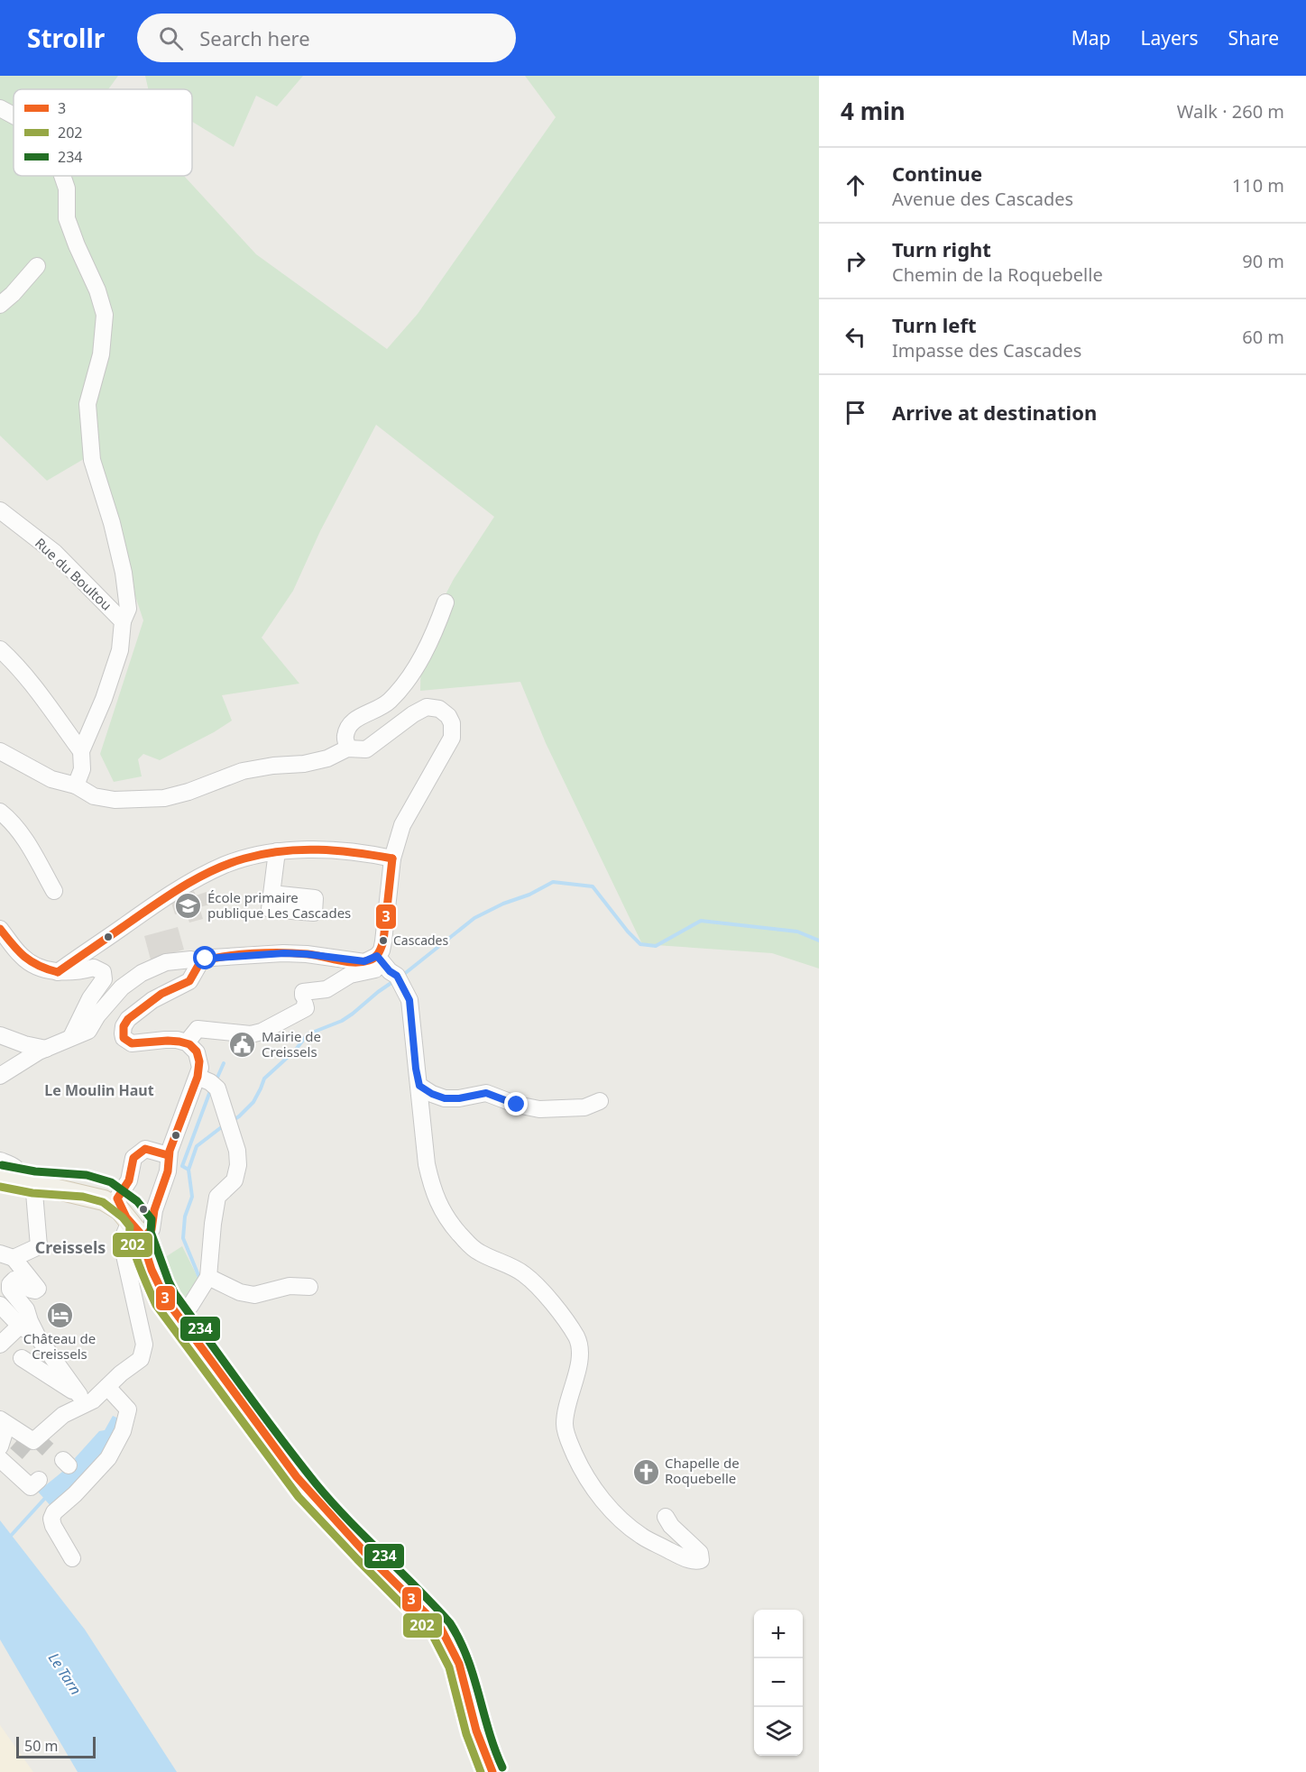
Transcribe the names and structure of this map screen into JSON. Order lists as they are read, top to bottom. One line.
{"streets":{"street":["Rue du Boultou"]},"districts":["Le Moulin Haut","Creissels"],"water":["Le Tarn"],"places":{"school or university":["École primaire publique Les Cascades"],"other":["Cascades"],"public building":["Mairie de Creissels"],"hotel":["Château de Creissels"],"church":["Chapelle de Roquebelle"]},"lines":["transit line 3","transit line 234","transit line 202"],"legend":["3","202","234"],"scale_bar":"50 m","page":{"header":"Strollr","search":"Search here","nav":["Map","Layers","Share"],"heading":["4 min","Walk · 260 m"],"list":[["Continue","Avenue des Cascades","110 m"],["Turn right","Chemin de la Roquebelle","90 m"],["Turn left","Impasse des Cascades","60 m"],"Arrive at destination"],"map_buttons":["+","−"],"scale":"50 m"}}
